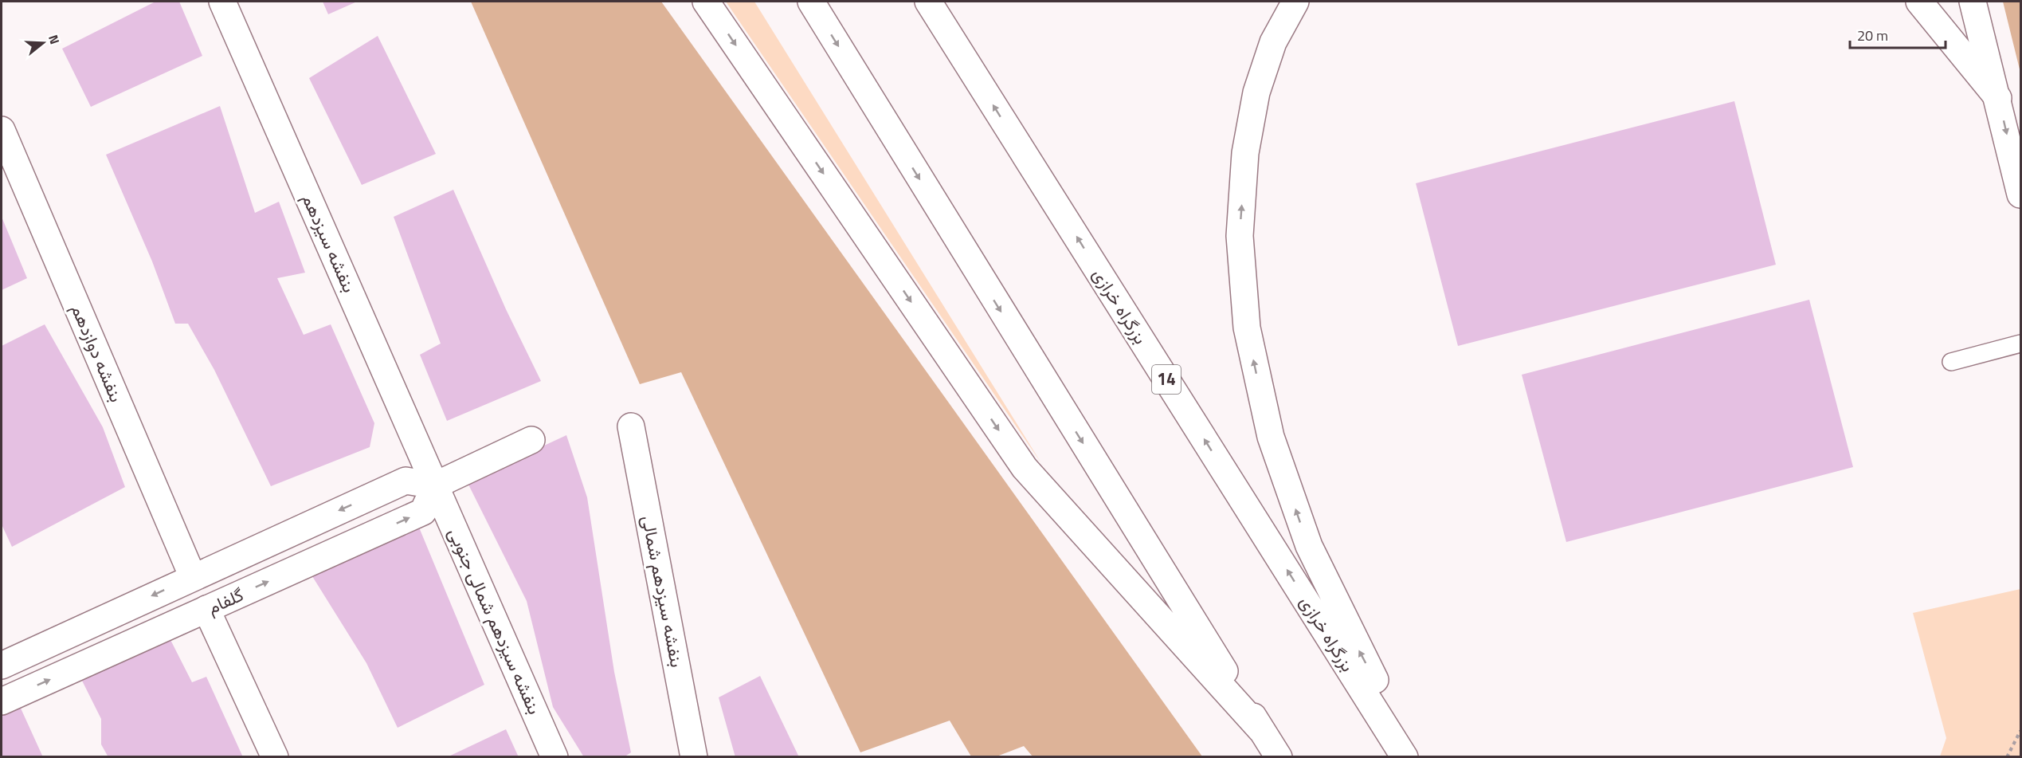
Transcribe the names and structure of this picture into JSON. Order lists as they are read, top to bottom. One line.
{"streets":{"main road":["بنفشه سیزدهم","بزرگراه خرازی","بنفشه دوازدهم","14","بنفشه سیزدهم شمالی","گلفام","بنفشه سیزدهم شمالی جنوبی"]},"crossings":[["بنفشه سیزدهم","گلفام"],["بنفشه سیزدهم","بنفشه سیزدهم شمالی جنوبی"],["بنفشه دوازدهم","گلفام"],["گلفام","بنفشه سیزدهم شمالی جنوبی"]],"scale_bar":"20 m","north":"right"}
